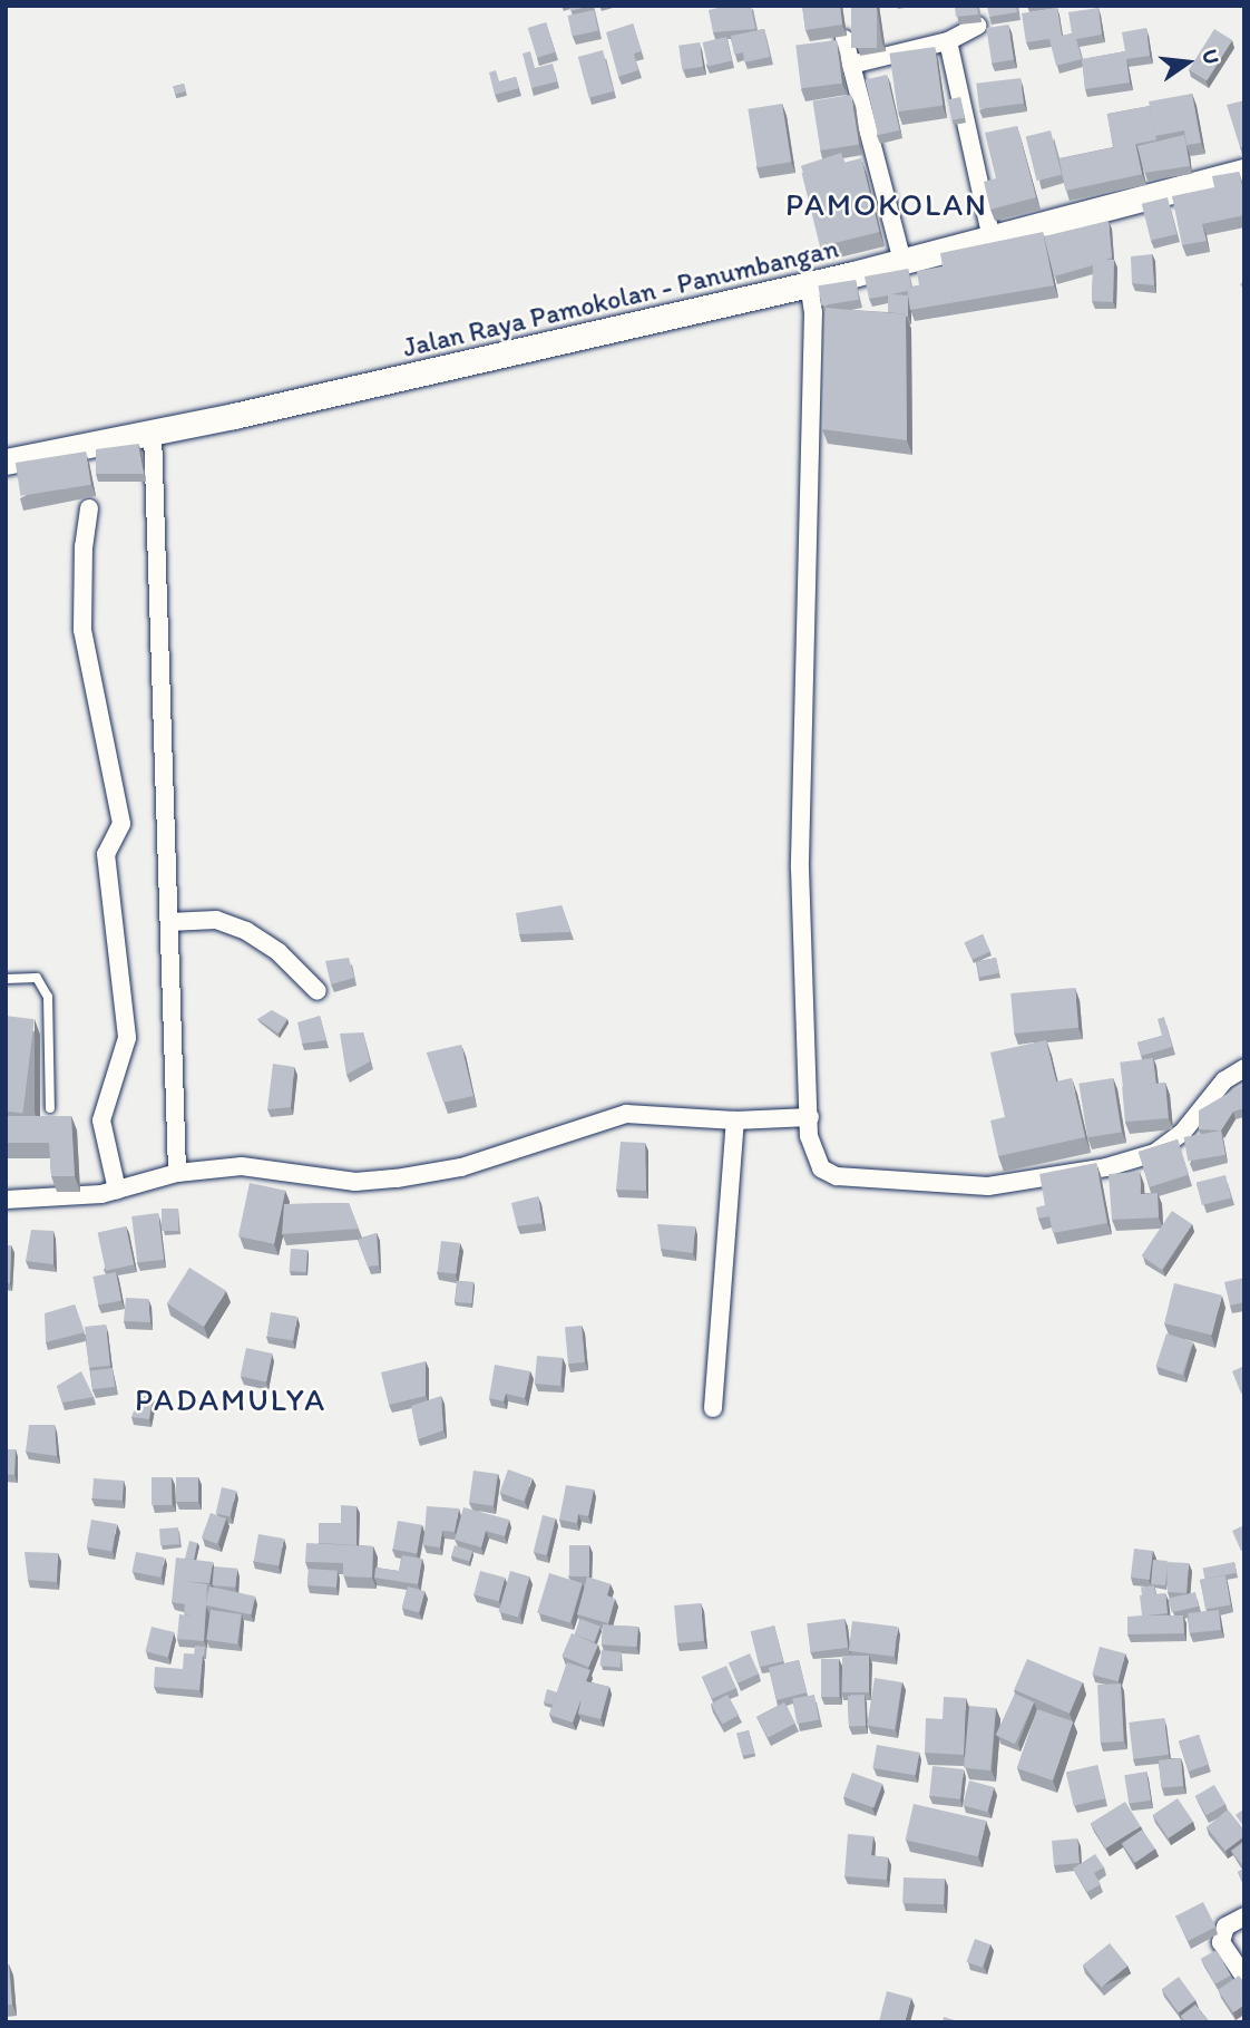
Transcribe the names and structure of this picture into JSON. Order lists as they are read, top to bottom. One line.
{"streets":{"main road":["Jalan Raya Pamokolan - Panumbangan"]},"districts":["PAMOKOLAN","PADAMULYA"],"north":"right"}
